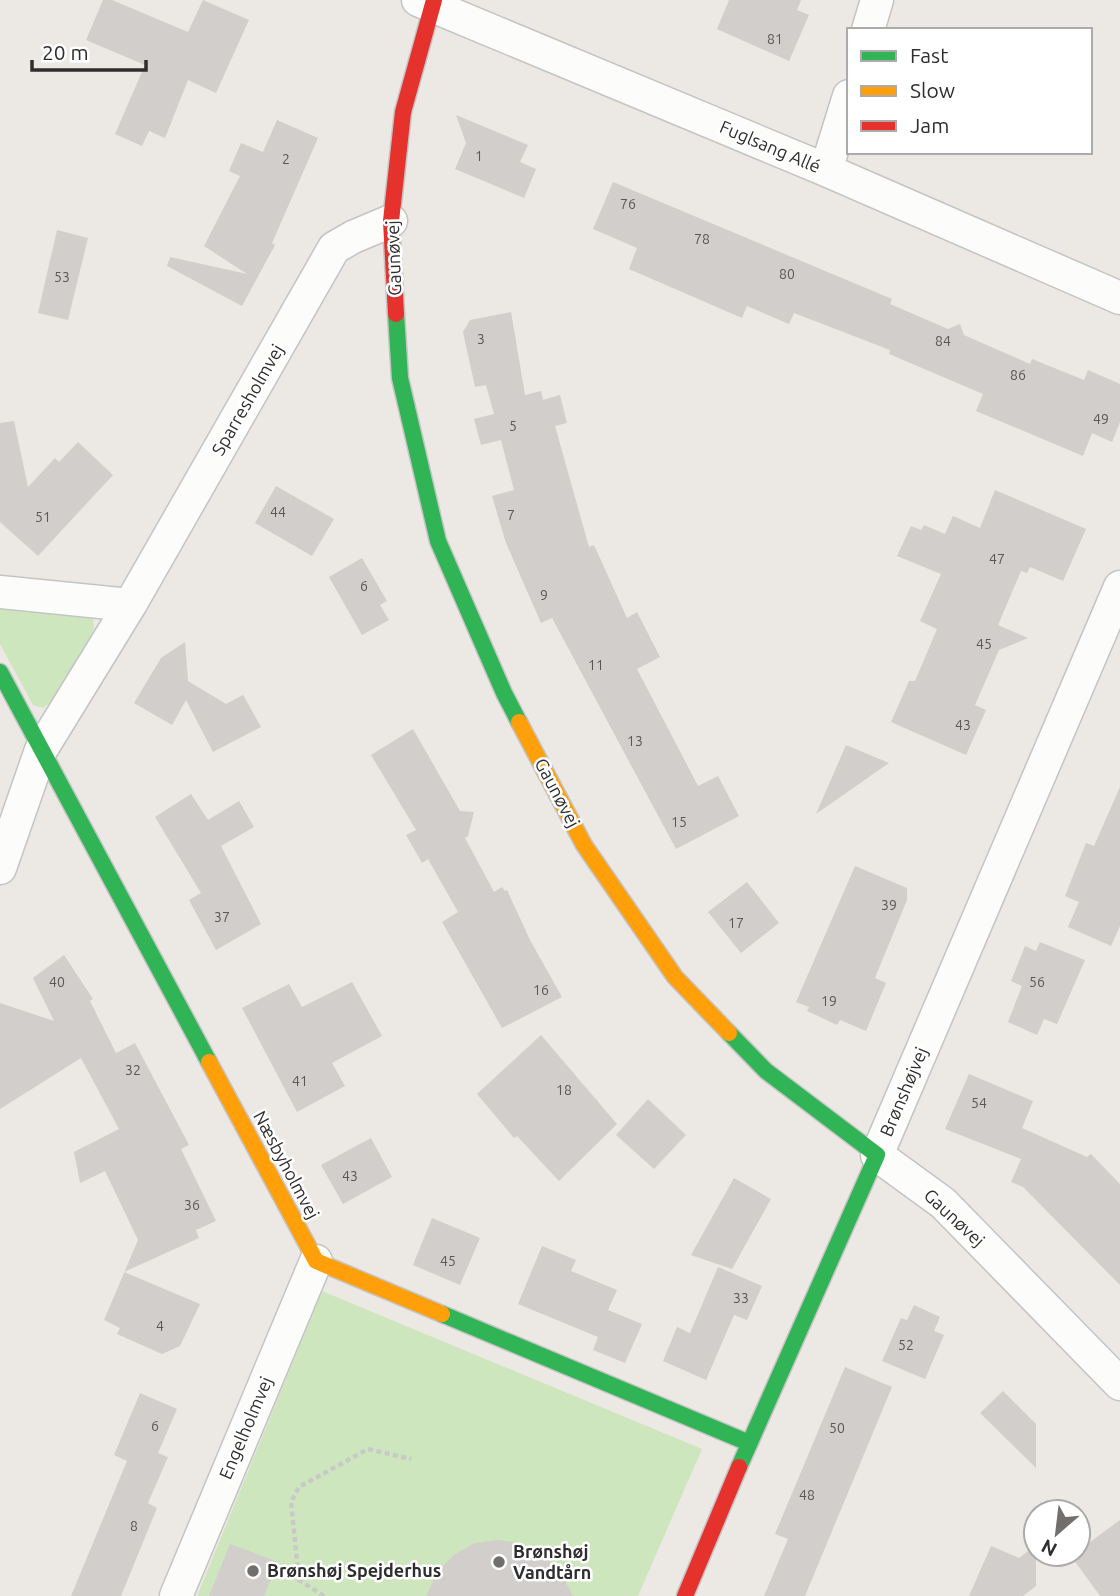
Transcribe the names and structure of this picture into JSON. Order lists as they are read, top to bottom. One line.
{"streets":{"street":["Fuglsang Allé","Gaunøvej","Sparresholmvej","Brønshøjvej","Næsbyholmvej","Engelholmvej"]},"crossings":[["Fuglsang Allé","Gaunøvej"],["Gaunøvej","Sparresholmvej"],["Gaunøvej","Brønshøjvej"],["Sparresholmvej","Næsbyholmvej"],["Næsbyholmvej","Engelholmvej"]],"places":["Brønshøj Vandtårn","Brønshøj Spejderhus"],"house_numbers":["81","1","2","76","78","80","53","3","84","86","49","5","44","7","51","47","6","9","45","11","43","13","15","39","37","17","40","56","16","19","32","41","18","54","43","36","45","33","4","52","6","50","48","8"],"legend":["Fast","Slow","Jam"],"scale_bar":"20 m","north":"bottom left"}
